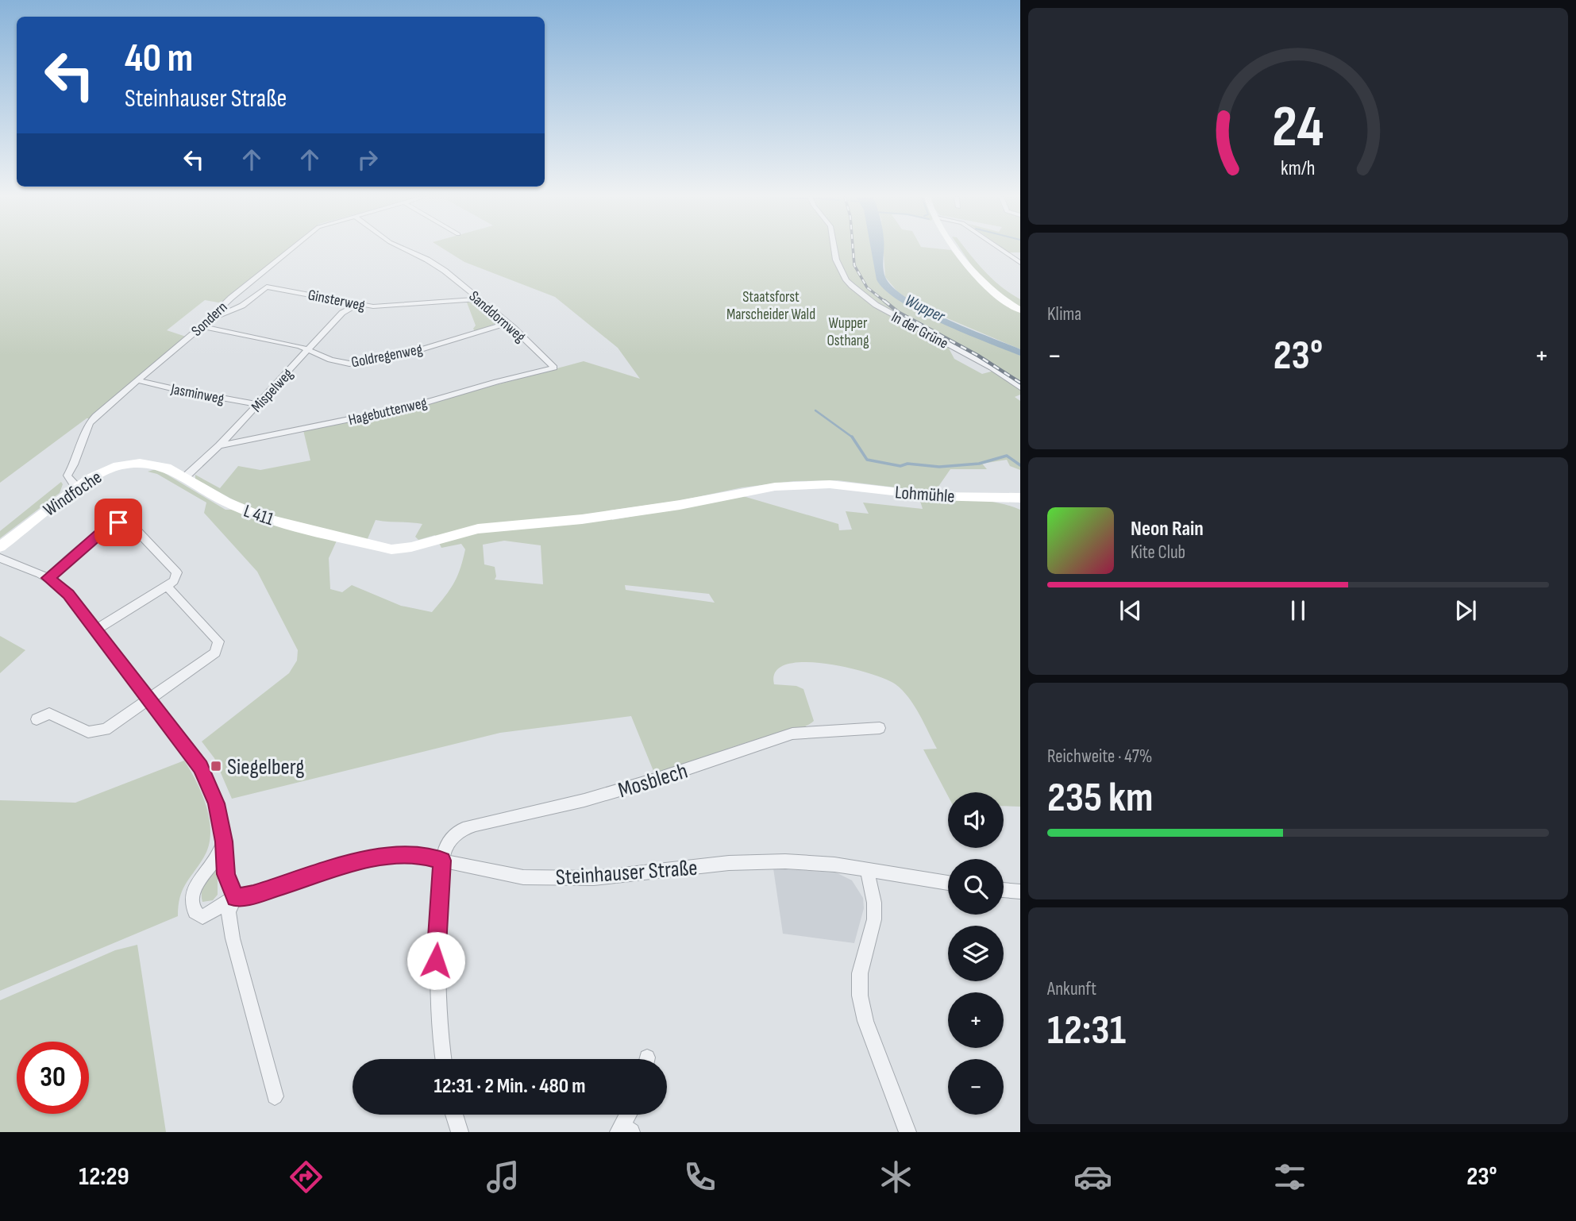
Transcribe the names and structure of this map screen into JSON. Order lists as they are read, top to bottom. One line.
{"streets":{"main road":["Windfoche","Lohmühle","L 411"],"street":["Ginsterweg","Sanddornweg","Sondern","In der Grüne","Goldregenweg","Mispelweg","Jasminweg","Hagebuttenweg","Mosblech","Steinhauser Straße"]},"crossings":[["Ginsterweg","Sanddornweg"],["Ginsterweg","Sondern"],["Ginsterweg","Goldregenweg"],["Ginsterweg","Mispelweg"],["Sanddornweg","Goldregenweg"],["Sanddornweg","Hagebuttenweg"],["Sondern","Goldregenweg"],["Sondern","Jasminweg"],["Sondern","Windfoche"],["Goldregenweg","Mispelweg"],["Mispelweg","Jasminweg"],["Mispelweg","Hagebuttenweg"],["Mispelweg","Windfoche"],["Mispelweg","L 411"],["Windfoche","L 411"],["Lohmühle","L 411"],["Mosblech","Steinhauser Straße"]],"water":["Wupper"],"parks":["Staatsforst Marscheider Wald","Wupper Osthang"],"places":{"transit":["Siegelberg"]},"page":{"turn":["40 m","Steinhauser Straße"],"tile":["Klima",["Reichweite · 47%","235 km"],["Ankunft","12:31"]],"heat":["−","23°","+"],"song":["Neon Rain","Kite Club"],"map_buttons":["+","−"],"limit":"30","trip":"12:31 · 2 Min. · 480 m","tabs":["12:29","23°"],"gauge":["24","km/h"]}}
